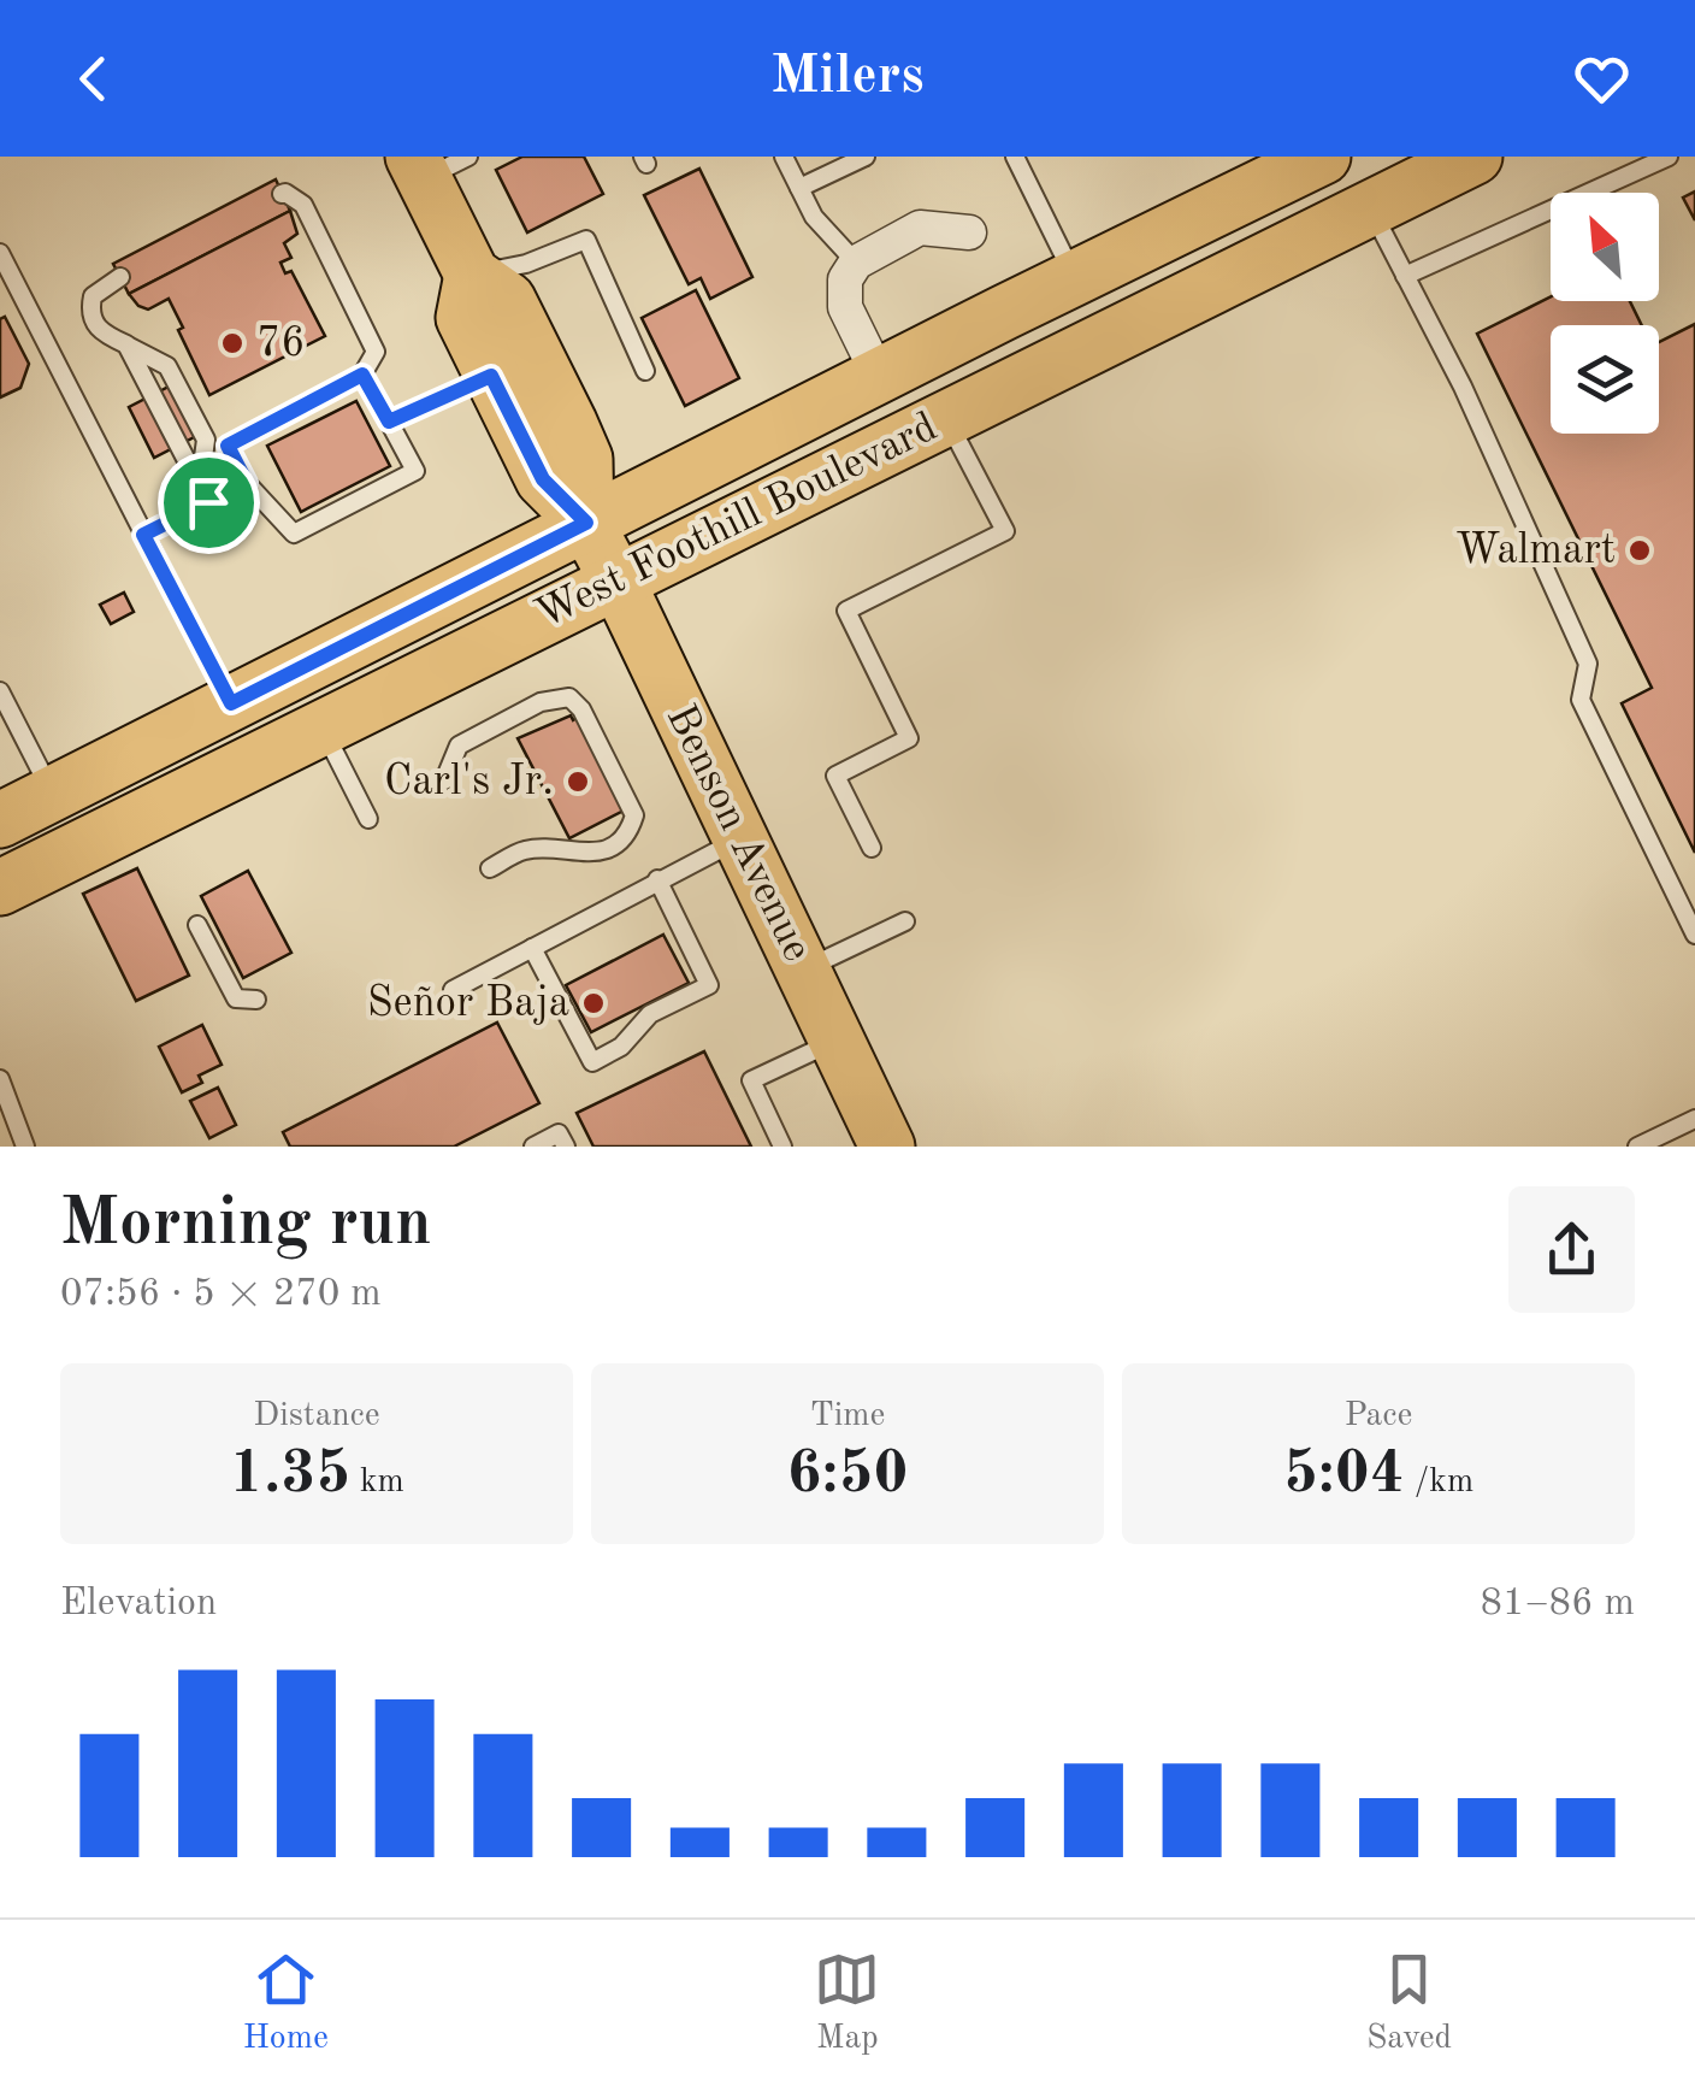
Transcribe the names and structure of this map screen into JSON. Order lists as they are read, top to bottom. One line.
{"streets":{"main road":["West Foothill Boulevard","Benson Avenue"]},"crossings":[["West Foothill Boulevard","Benson Avenue"]],"places":["76","Walmart","Carl's Jr.","Señor Baja"],"north":"top left","page":{"header":"Milers","heading":["Morning run","07:56 · 5 × 270 m"],"stats":[["Distance","1.35 km"],["Time","6:50"],["Pace","5:04 /km"]],"chart":["Elevation","81–86 m"],"tabs":["Home","Map","Saved"]}}
